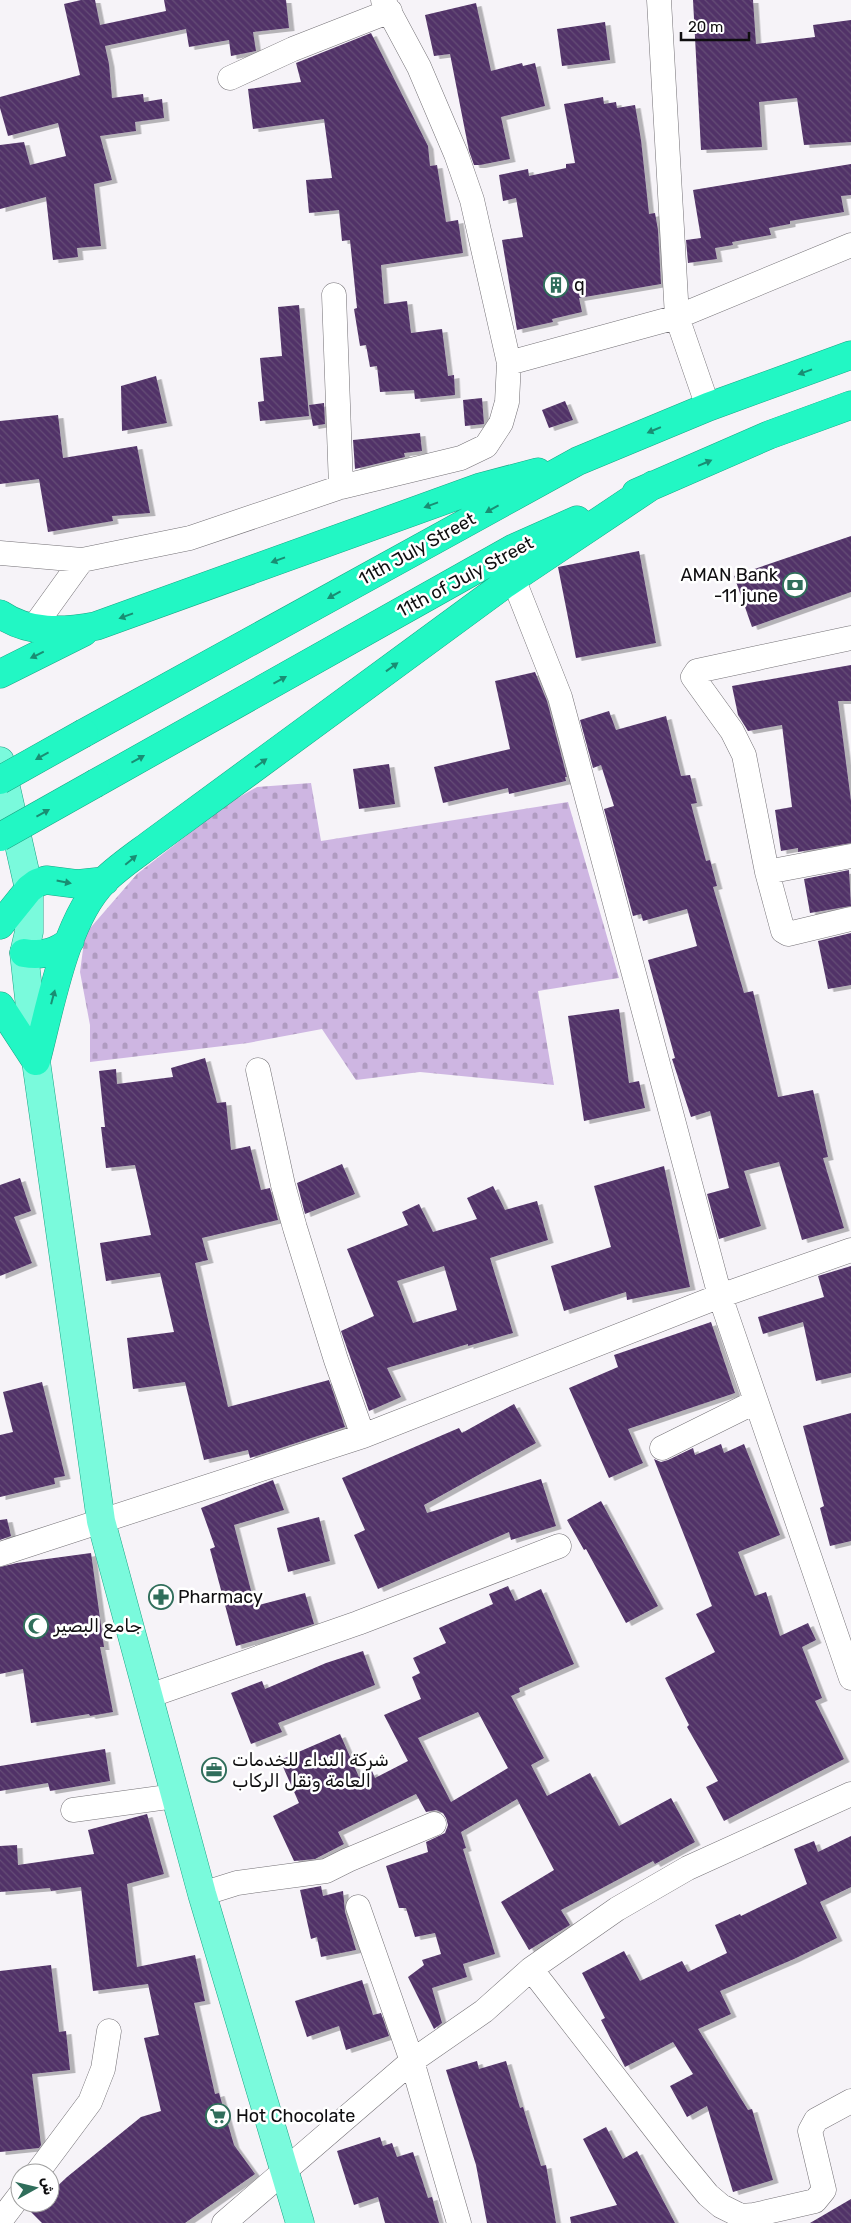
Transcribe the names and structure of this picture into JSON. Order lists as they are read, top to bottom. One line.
{"streets":{"highway":["11th July Street","11th of July Street"]},"places":{"building":["q"],"bank":["AMAN Bank -11 june"],"pharmacy":["Pharmacy"],"mosque":["جامع البصير"],"office":["شركة النداء للخدمات العامة ونقل الركاب"],"supermarket":["Hot Chocolate"]},"scale_bar":"20 m","north":"right"}
